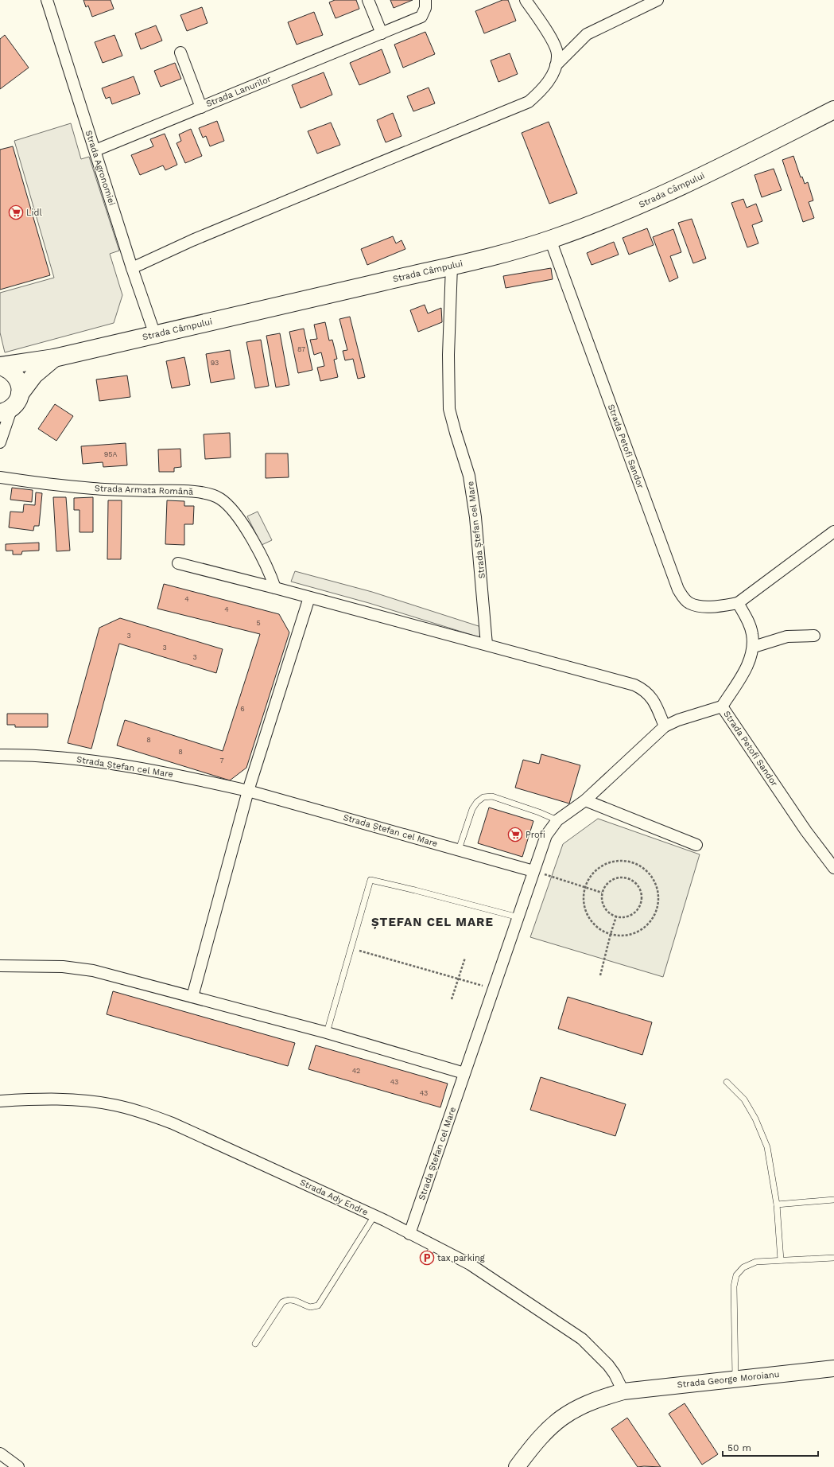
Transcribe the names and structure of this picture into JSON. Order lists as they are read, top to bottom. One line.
{"streets":{"main road":["Strada Câmpului","Strada George Moroianu"],"street":["Strada Lanurilor","Strada Agronomiei","Strada Petofi Sandor","Strada Armata Română","Strada Ștefan cel Mare","Strada Ady Endre"]},"crossings":[["Strada Lanurilor","Strada Agronomiei"],["Strada Agronomiei","Strada Câmpului"],["Strada Câmpului","Strada Petofi Sandor"],["Strada Câmpului","Strada Ștefan cel Mare"],["Strada Petofi Sandor","Strada Ștefan cel Mare"],["Strada Ștefan cel Mare","Strada Ady Endre"],["Strada Ady Endre","Strada George Moroianu"]],"districts":["ȘTEFAN CEL MARE"],"places":{"supermarket":["Lidl","Profi"],"parking":["tax parking"]},"house_numbers":["87","93","95A","4","4","5","3","3","3","6","8","8","7","42","43","43"],"scale_bar":"50 m"}
